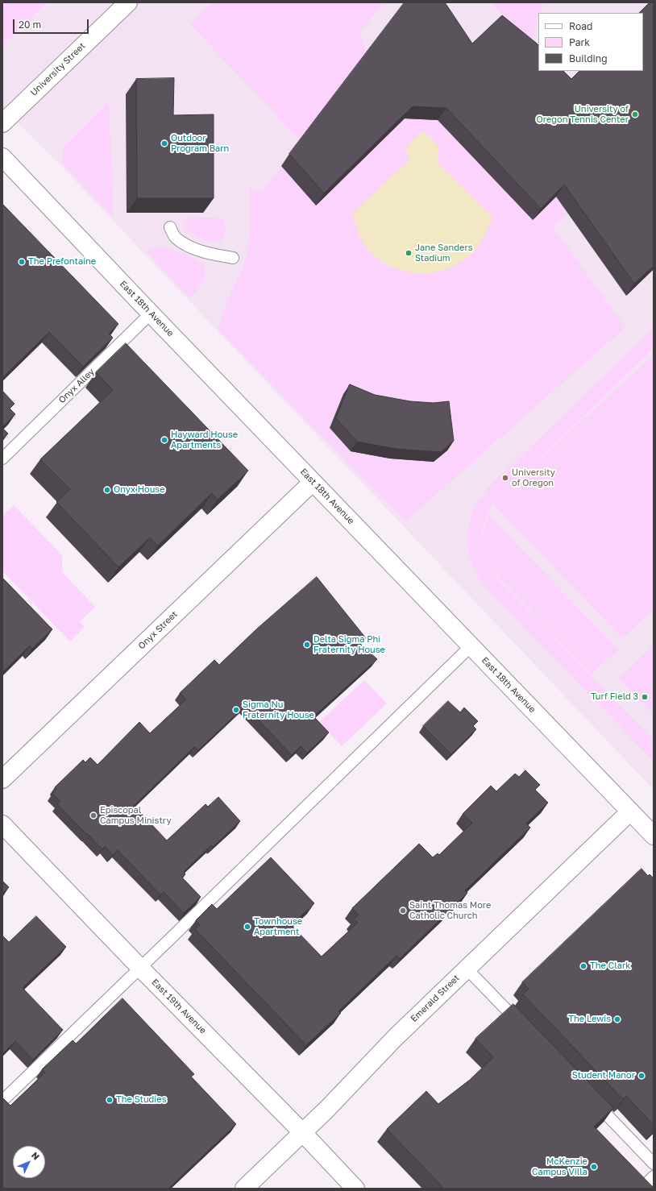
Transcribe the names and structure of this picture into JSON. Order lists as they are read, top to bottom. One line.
{"streets":{"street":["University Street","East 18th Avenue","Onyx Street","Emerald Street","East 19th Avenue"],"lane":["Onyx Alley"]},"crossings":[["East 18th Avenue","Onyx Alley"],["East 18th Avenue","Onyx Street"],["East 18th Avenue","Emerald Street"],["Emerald Street","East 19th Avenue"]],"places":["University of Oregon Tennis Center","Outdoor Program Barn","Jane Sanders Stadium","The Prefontaine","Hayward House Apartments","University of Oregon","Onyx House","Delta Sigma Phi Fraternity House","Turf Field 3","Sigma Nu Fraternity House","Episcopal Campus Ministry","Saint Thomas More Catholic Church","Townhouse Apartment","The Clark","The Lewis","Student Manor","The Studies","McKenzie Campus Villa"],"legend":["Road","Park","Building"],"scale_bar":"20 m","north":"top right"}
